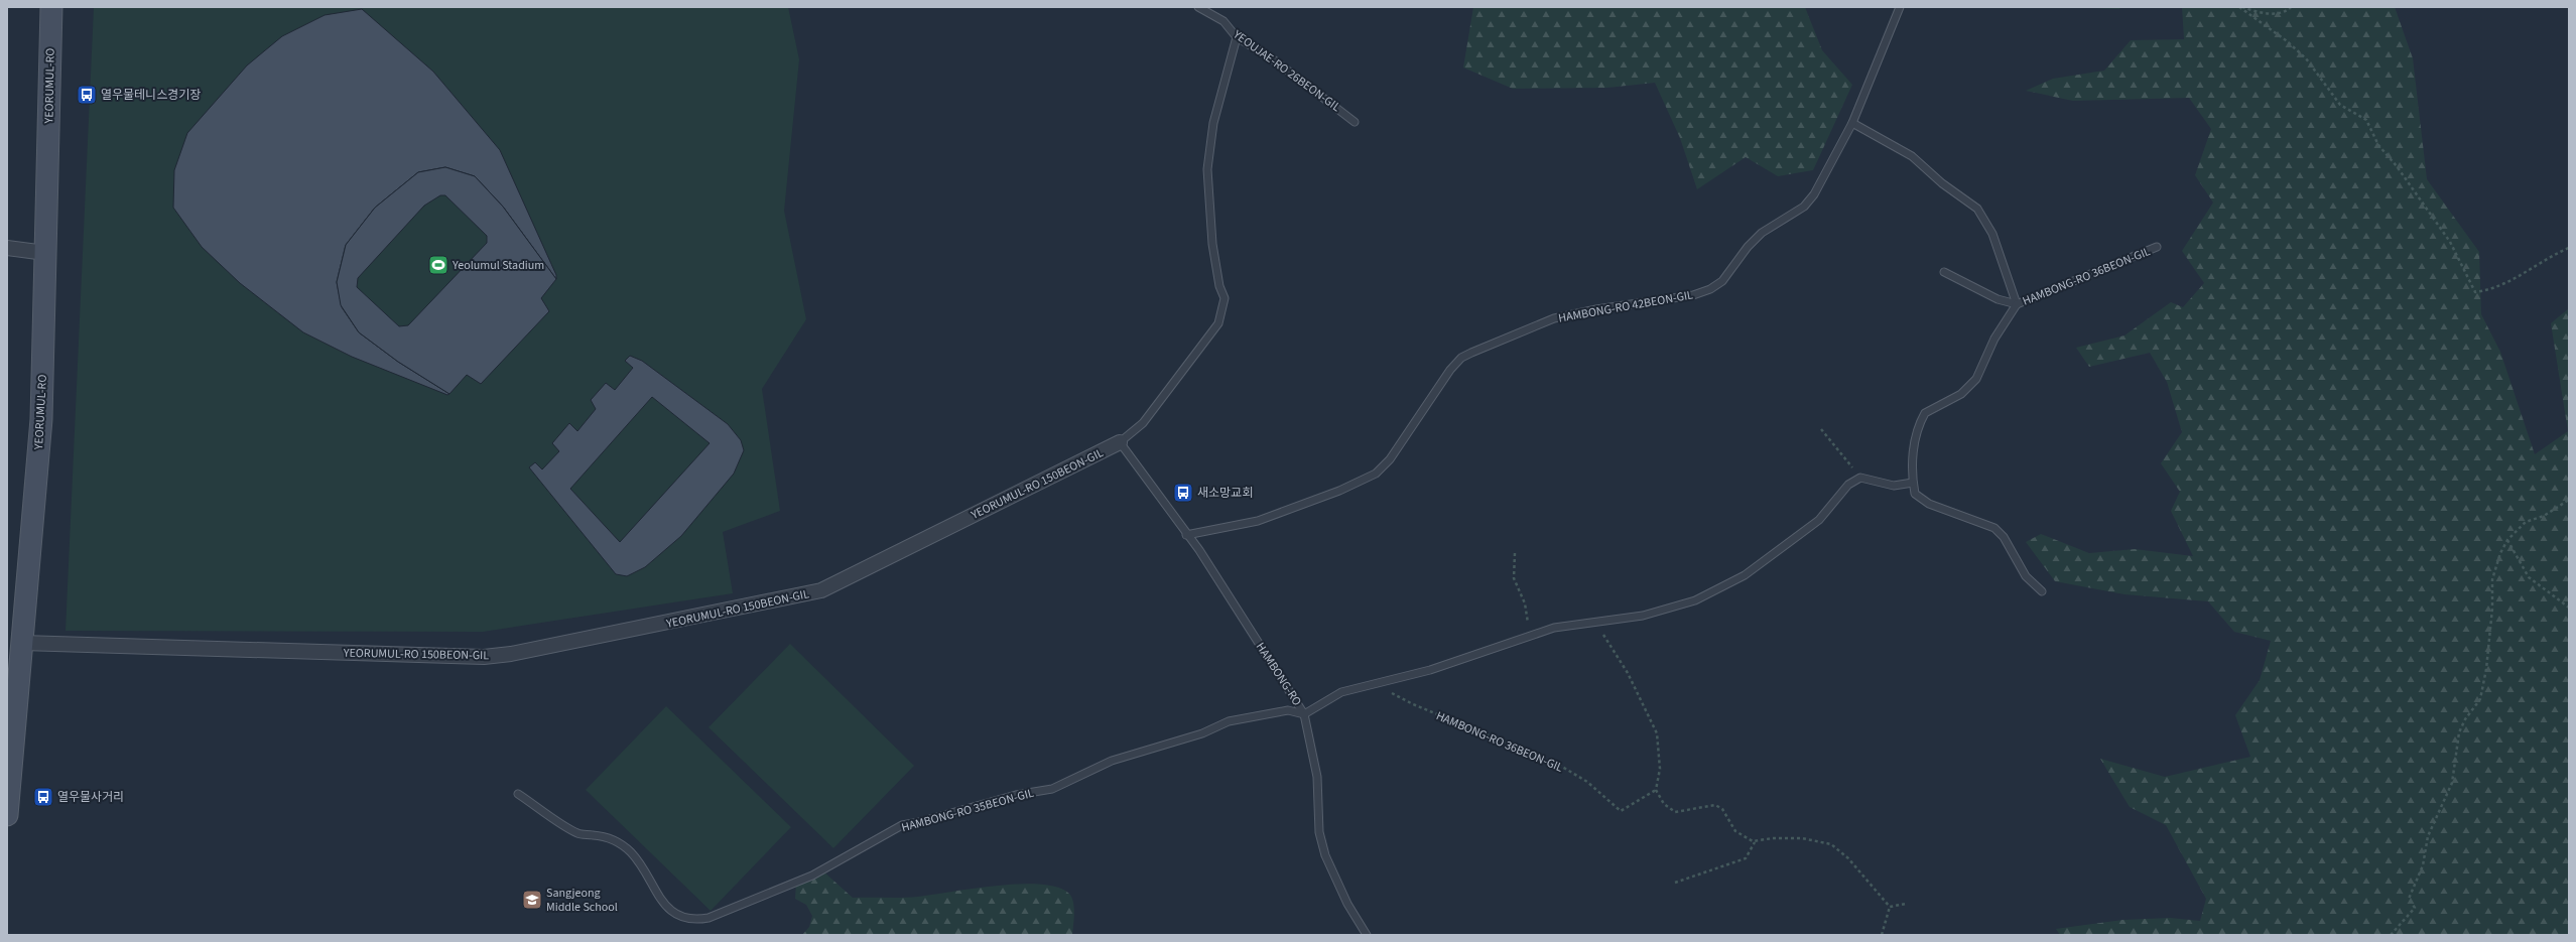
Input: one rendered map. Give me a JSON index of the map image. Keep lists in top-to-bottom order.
{
  "streets": {
    "main road": ["YEORUMUL-RO"],
    "street": ["YEORUMUL-RO 150BEON-GIL"],
    "lane": [
      "YEOUJAE-RO 26BEON-GIL",
      "HAMBONG-RO 36BEON-GIL",
      "HAMBONG-RO 42BEON-GIL",
      "HAMBONG-RO",
      "HAMBONG-RO 35BEON-GIL"
    ]
  },
  "crossings": [
    ["YEOUJAE-RO 26BEON-GIL", "YEORUMUL-RO 150BEON-GIL"],
    ["YEORUMUL-RO", "YEORUMUL-RO 150BEON-GIL"],
    ["HAMBONG-RO 42BEON-GIL", "HAMBONG-RO"],
    ["YEORUMUL-RO 150BEON-GIL", "HAMBONG-RO"],
    ["HAMBONG-RO", "HAMBONG-RO 35BEON-GIL"]
  ],
  "places": {
    "bus stop": ["열우물테니스경기장", "새소망교회", "열우물사거리"],
    "sports": ["Yeolumul Stadium"],
    "school or university": ["Sangjeong Middle School"]
  }
}
